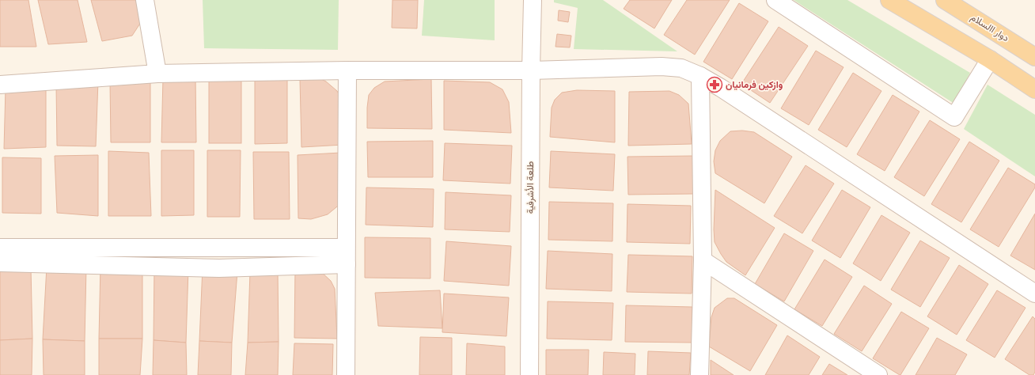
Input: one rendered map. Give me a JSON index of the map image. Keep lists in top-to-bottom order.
{
  "streets": {
    "main road": ["دوار االسلام"],
    "street": ["طلعة الأشرفية"]
  },
  "places": {
    "pharmacy": ["وازكين فرمانيان"]
  }
}
